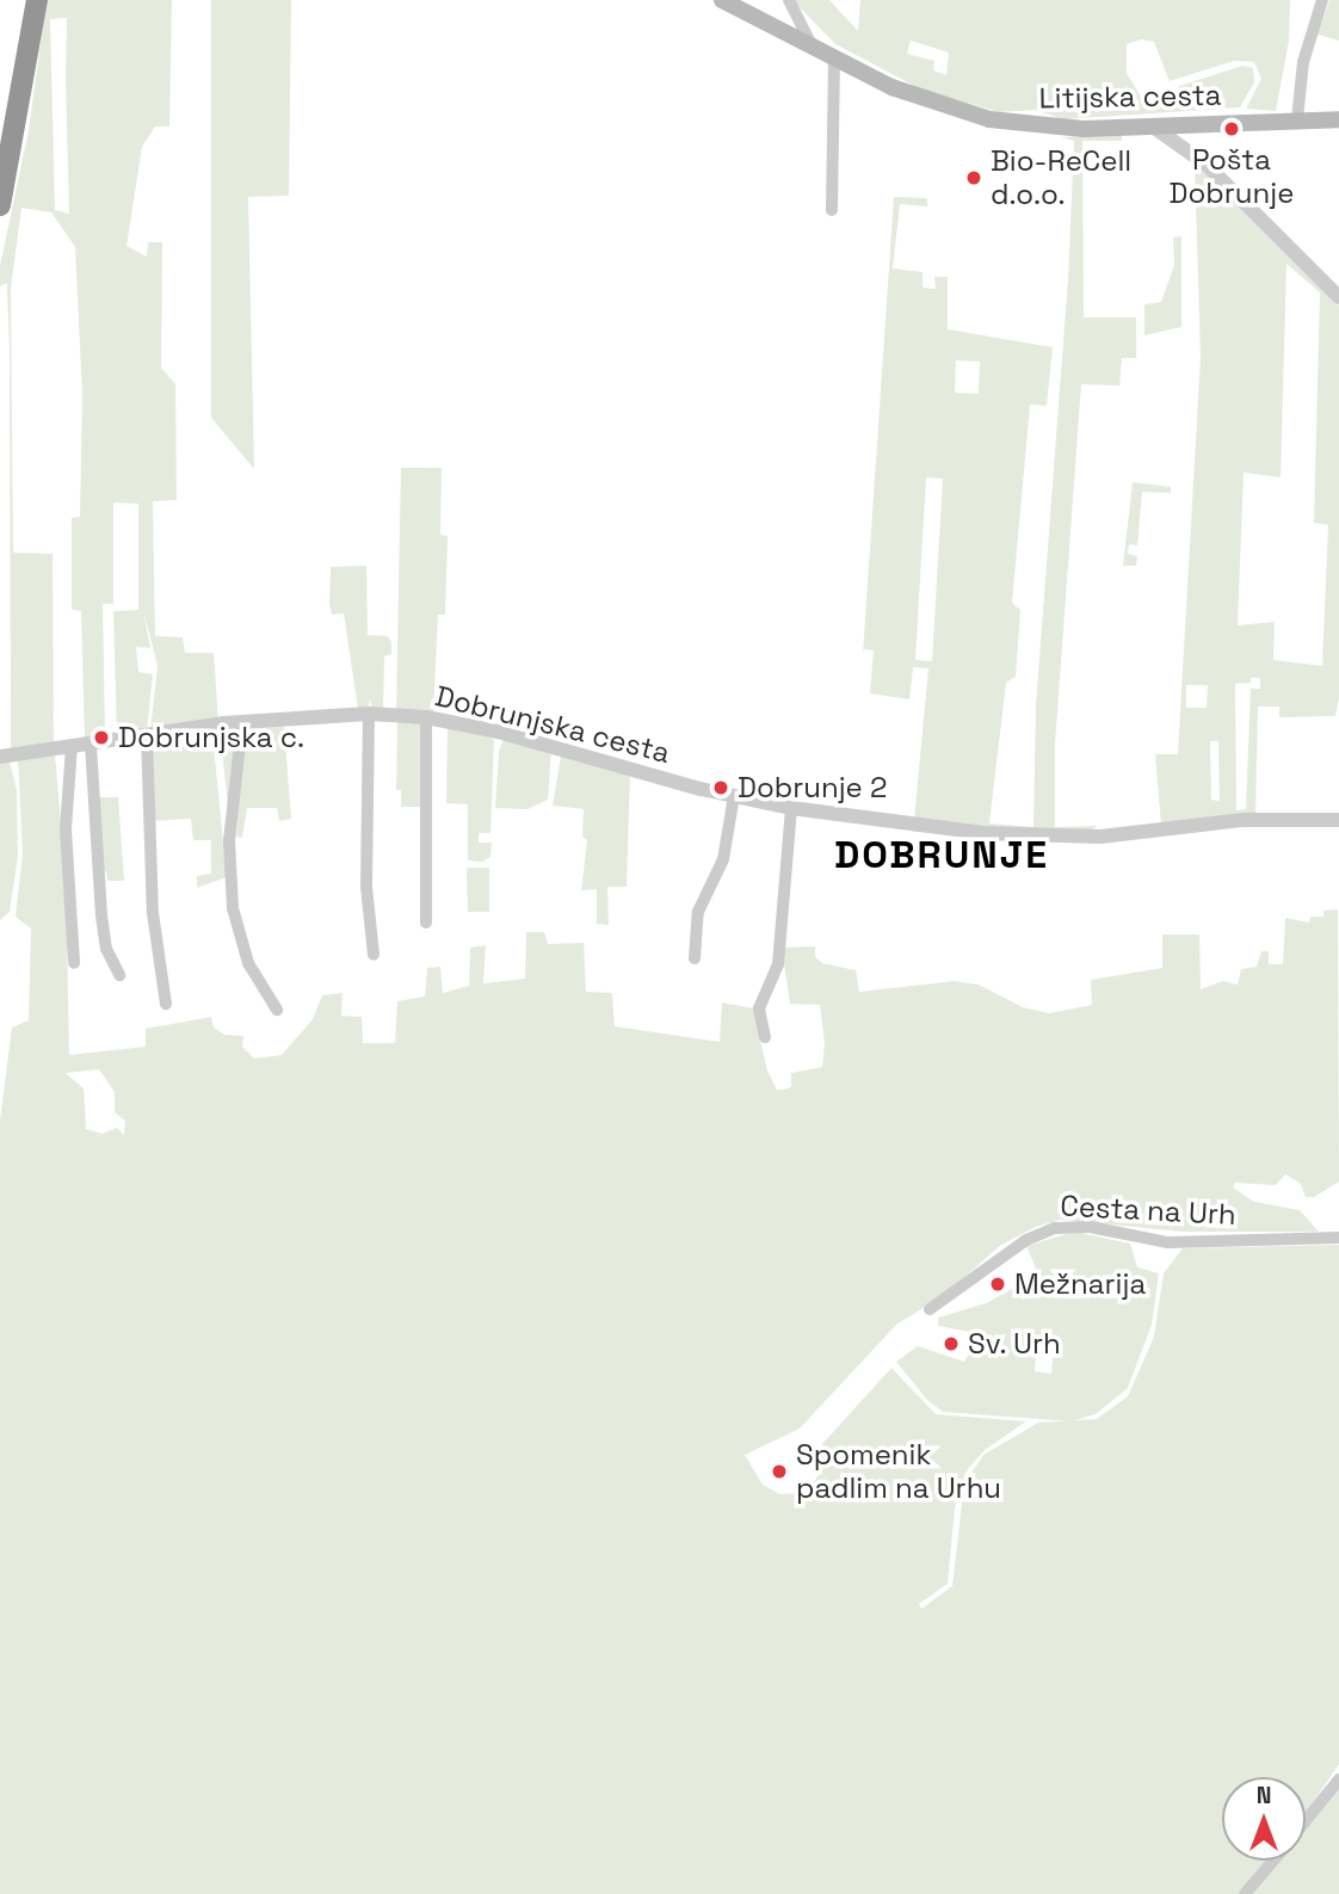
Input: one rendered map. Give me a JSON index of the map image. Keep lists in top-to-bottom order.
{
  "streets": {
    "main road": ["Litijska cesta"],
    "street": ["Dobrunjska cesta", "Cesta na Urh"]
  },
  "districts": ["DOBRUNJE"],
  "places": [
    "Pošta Dobrunje",
    "Bio-ReCell d.o.o.",
    "Dobrunjska c.",
    "Dobrunje 2",
    "Mežnarija",
    "Sv. Urh",
    "Spomenik padlim na Urhu"
  ],
  "north": "top"
}
